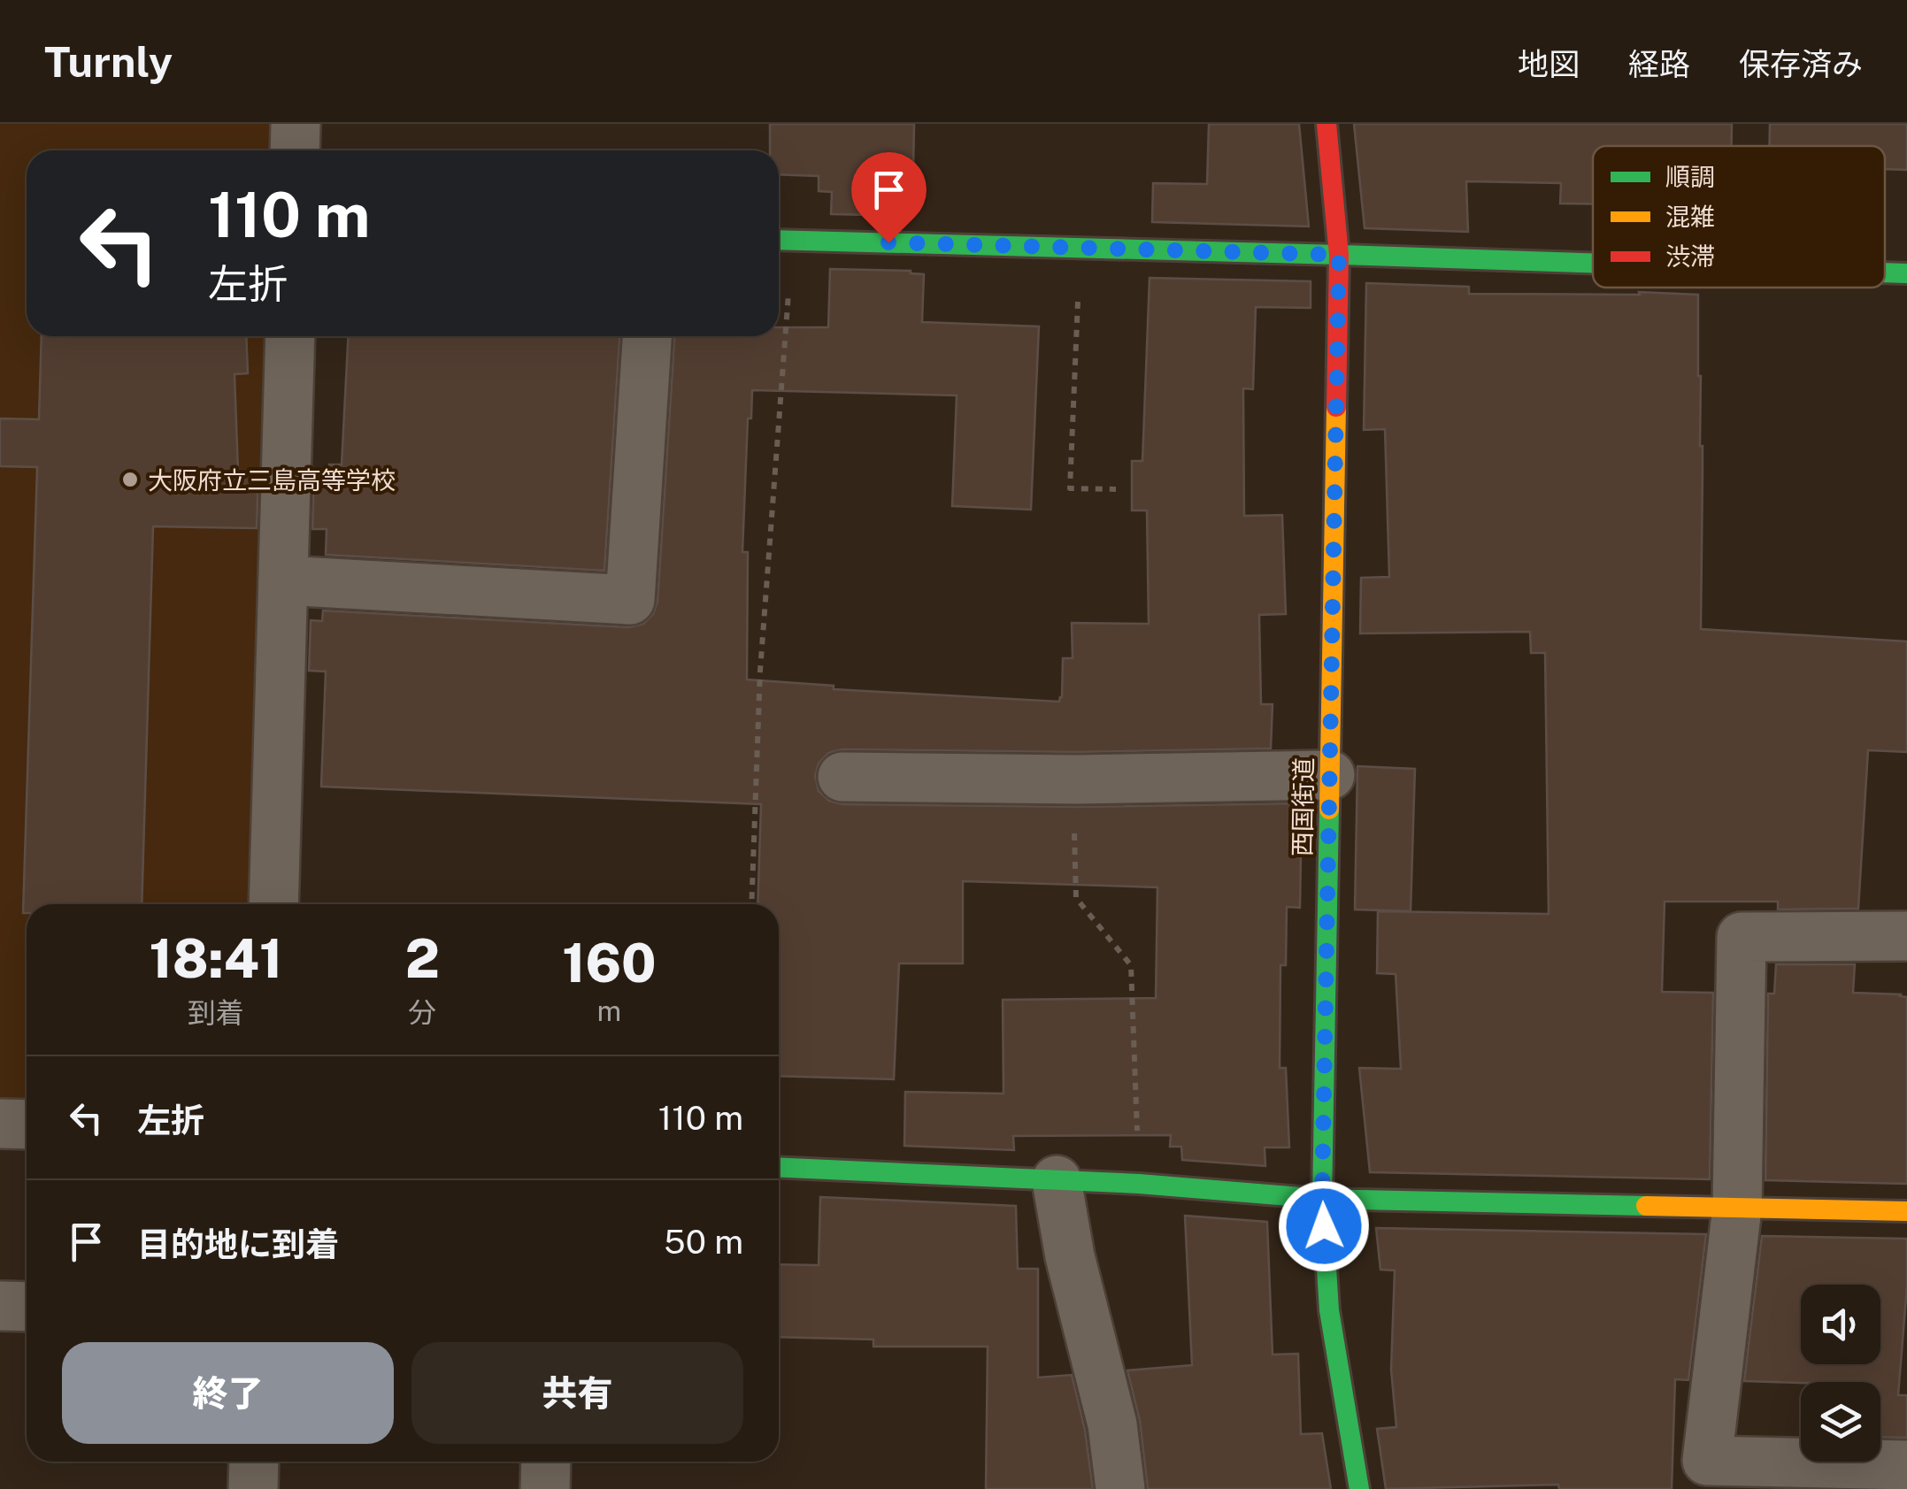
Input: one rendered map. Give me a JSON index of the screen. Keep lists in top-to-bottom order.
{
  "streets": {
    "street": ["西国街道"]
  },
  "places": ["大阪府立三島高等学校"],
  "legend": ["順調", "混雑", "渋滞"],
  "page": {
    "header": "Turnly",
    "nav": ["地図", "経路", "保存済み"],
    "turn": ["110 m", "左折"],
    "eta": [
      "18:41",
      "到着",
      "2",
      "分",
      "160",
      "m"
    ],
    "list": [
      {
        "name": "左折",
        "value": "110 m"
      },
      {
        "name": "目的地に到着",
        "value": "50 m"
      }
    ],
    "buttons": ["終了", "共有"]
  }
}
